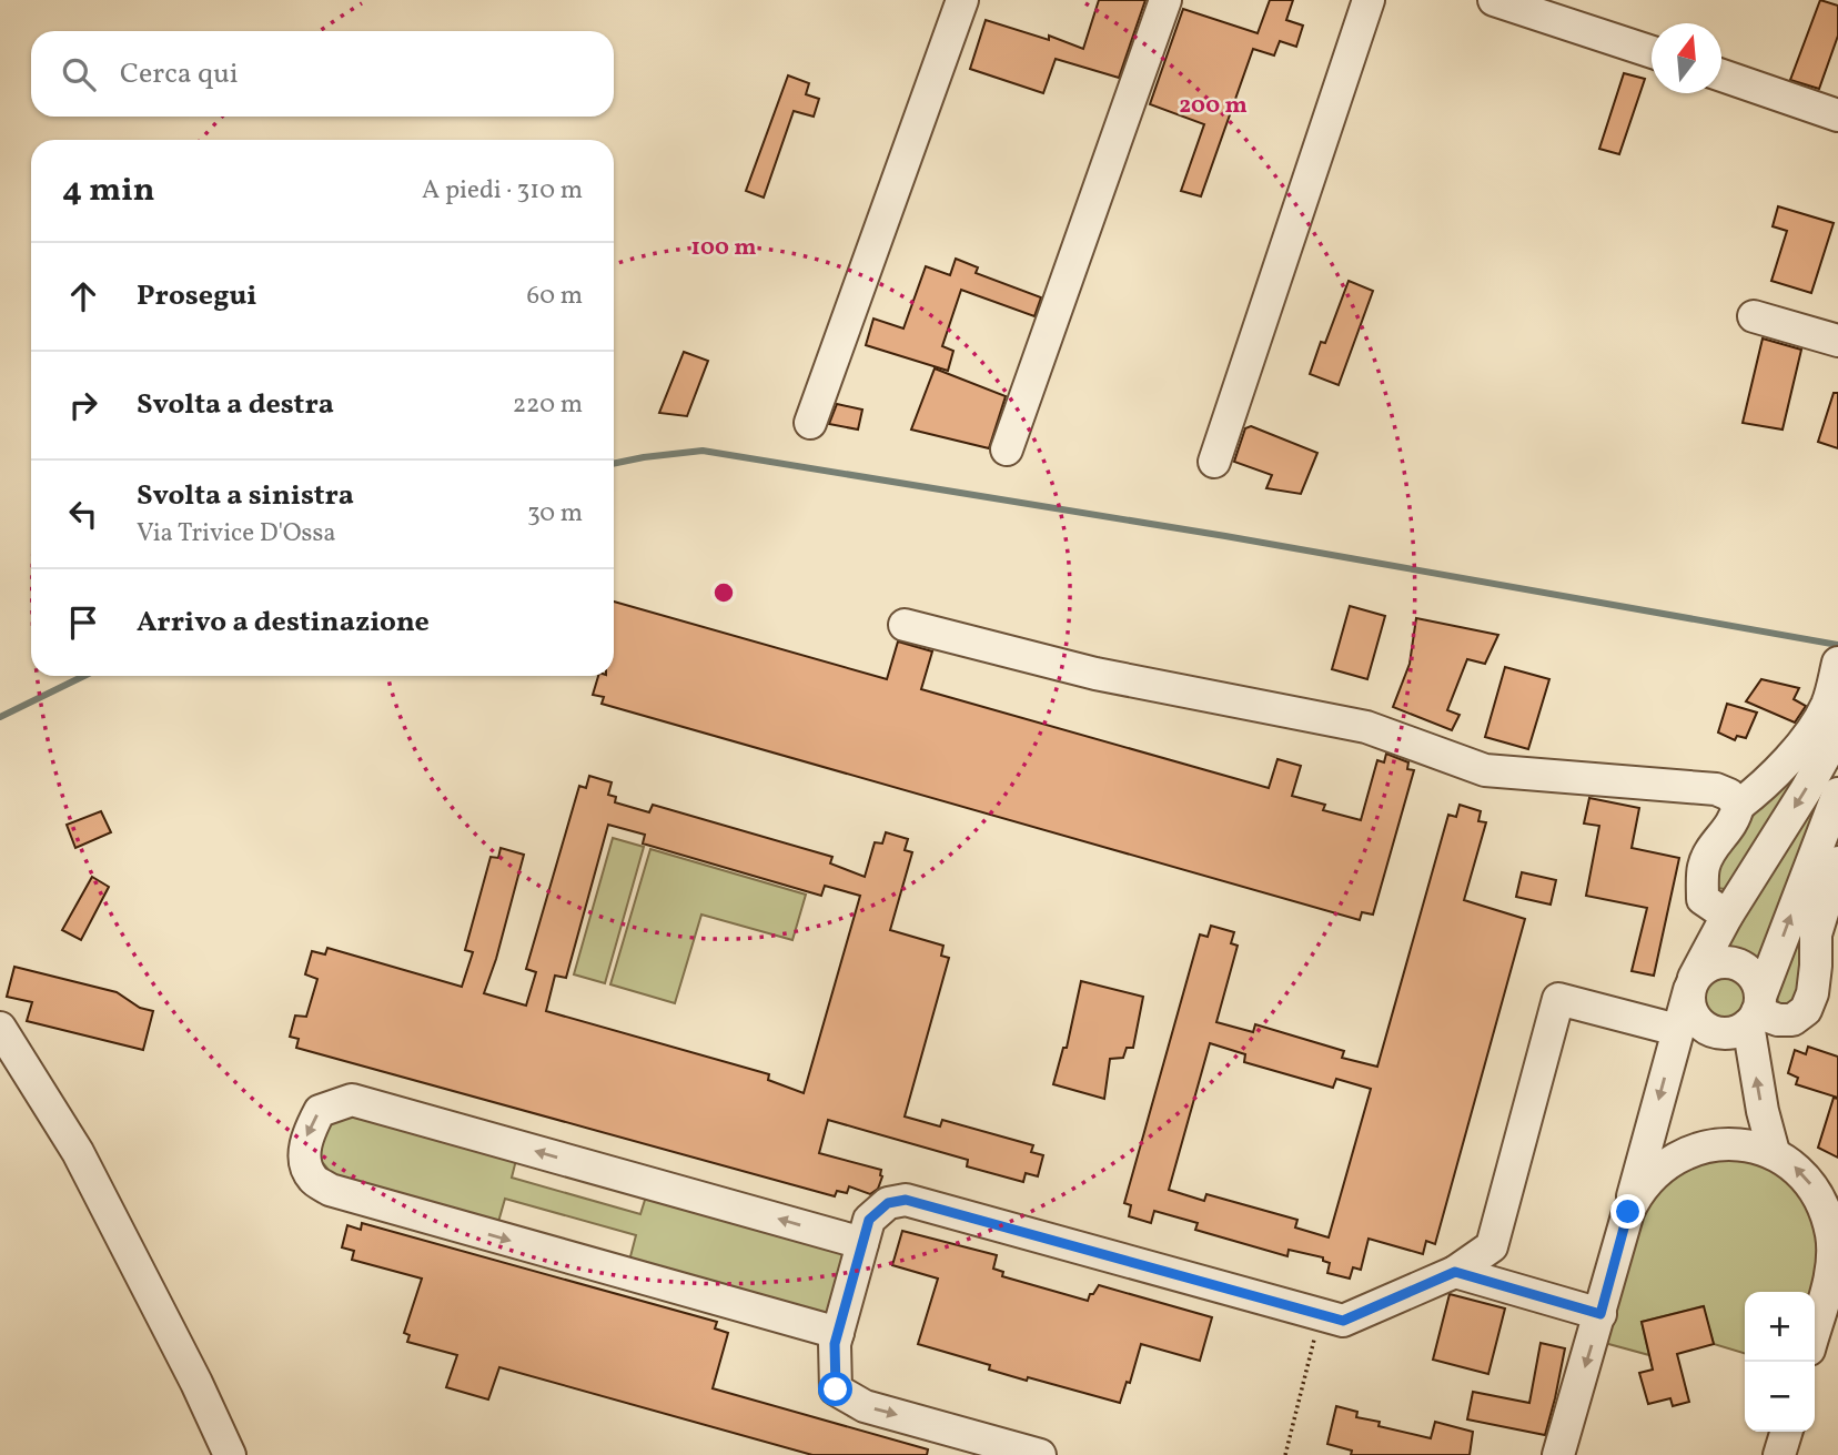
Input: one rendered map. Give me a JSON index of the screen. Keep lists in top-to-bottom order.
{
  "north": "top",
  "page": {
    "search": "Cerca qui",
    "heading": ["4 min", "A piedi · 310 m"],
    "list": [
      ["Prosegui", "60 m"],
      ["Svolta a destra", "220 m"],
      ["Svolta a sinistra", "Via Trivice D'Ossa", "30 m"],
      "Arrivo a destinazione"
    ],
    "map_buttons": ["+", "−"]
  },
  "rings": ["200 m", "100 m"]
}
